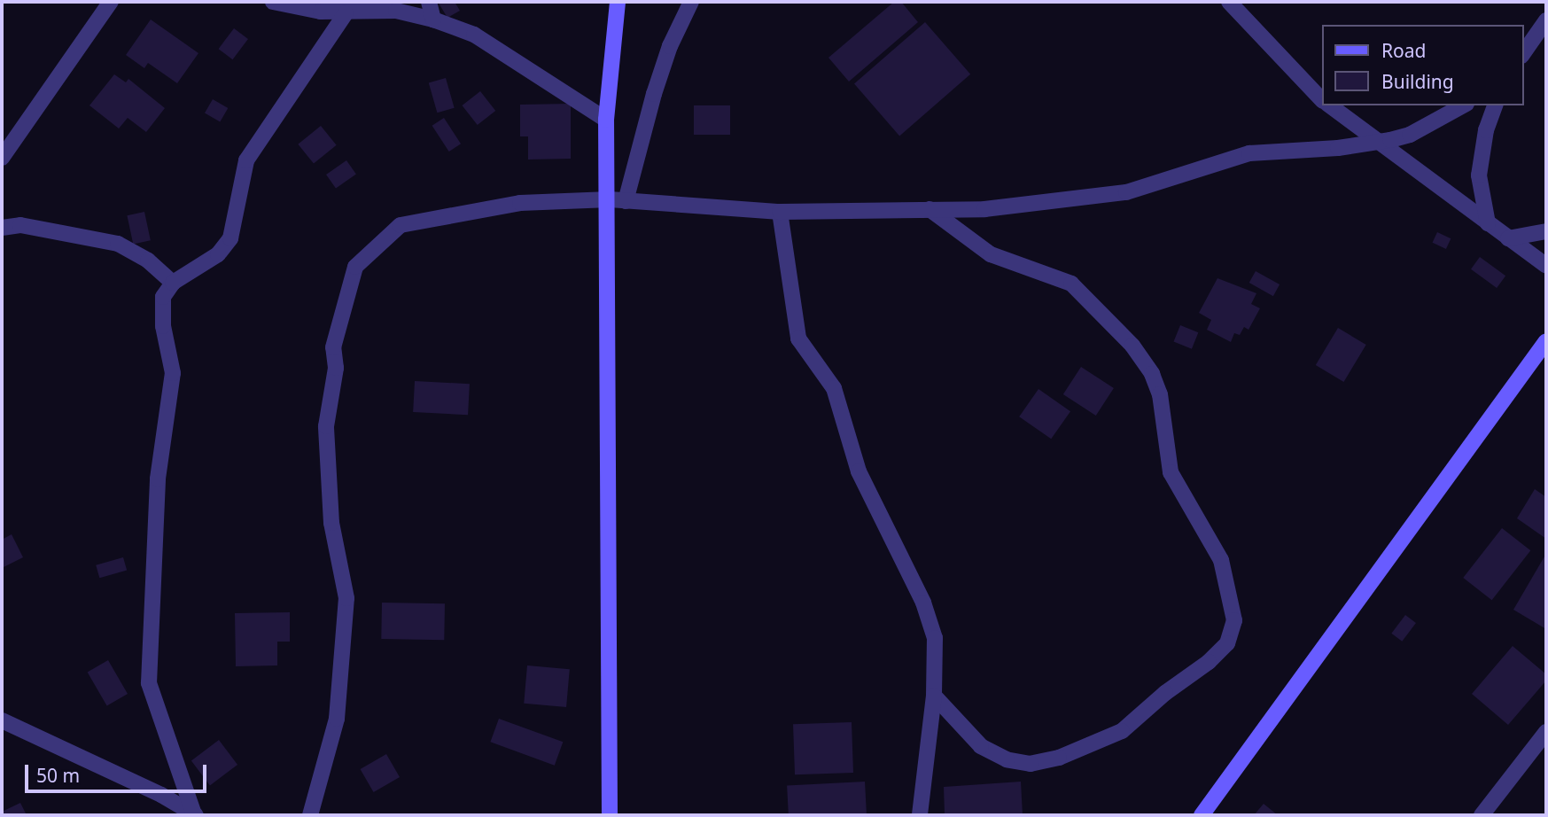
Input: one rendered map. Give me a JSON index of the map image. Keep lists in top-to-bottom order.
{
  "legend": ["Road", "Building"],
  "scale_bar": "50 m"
}
